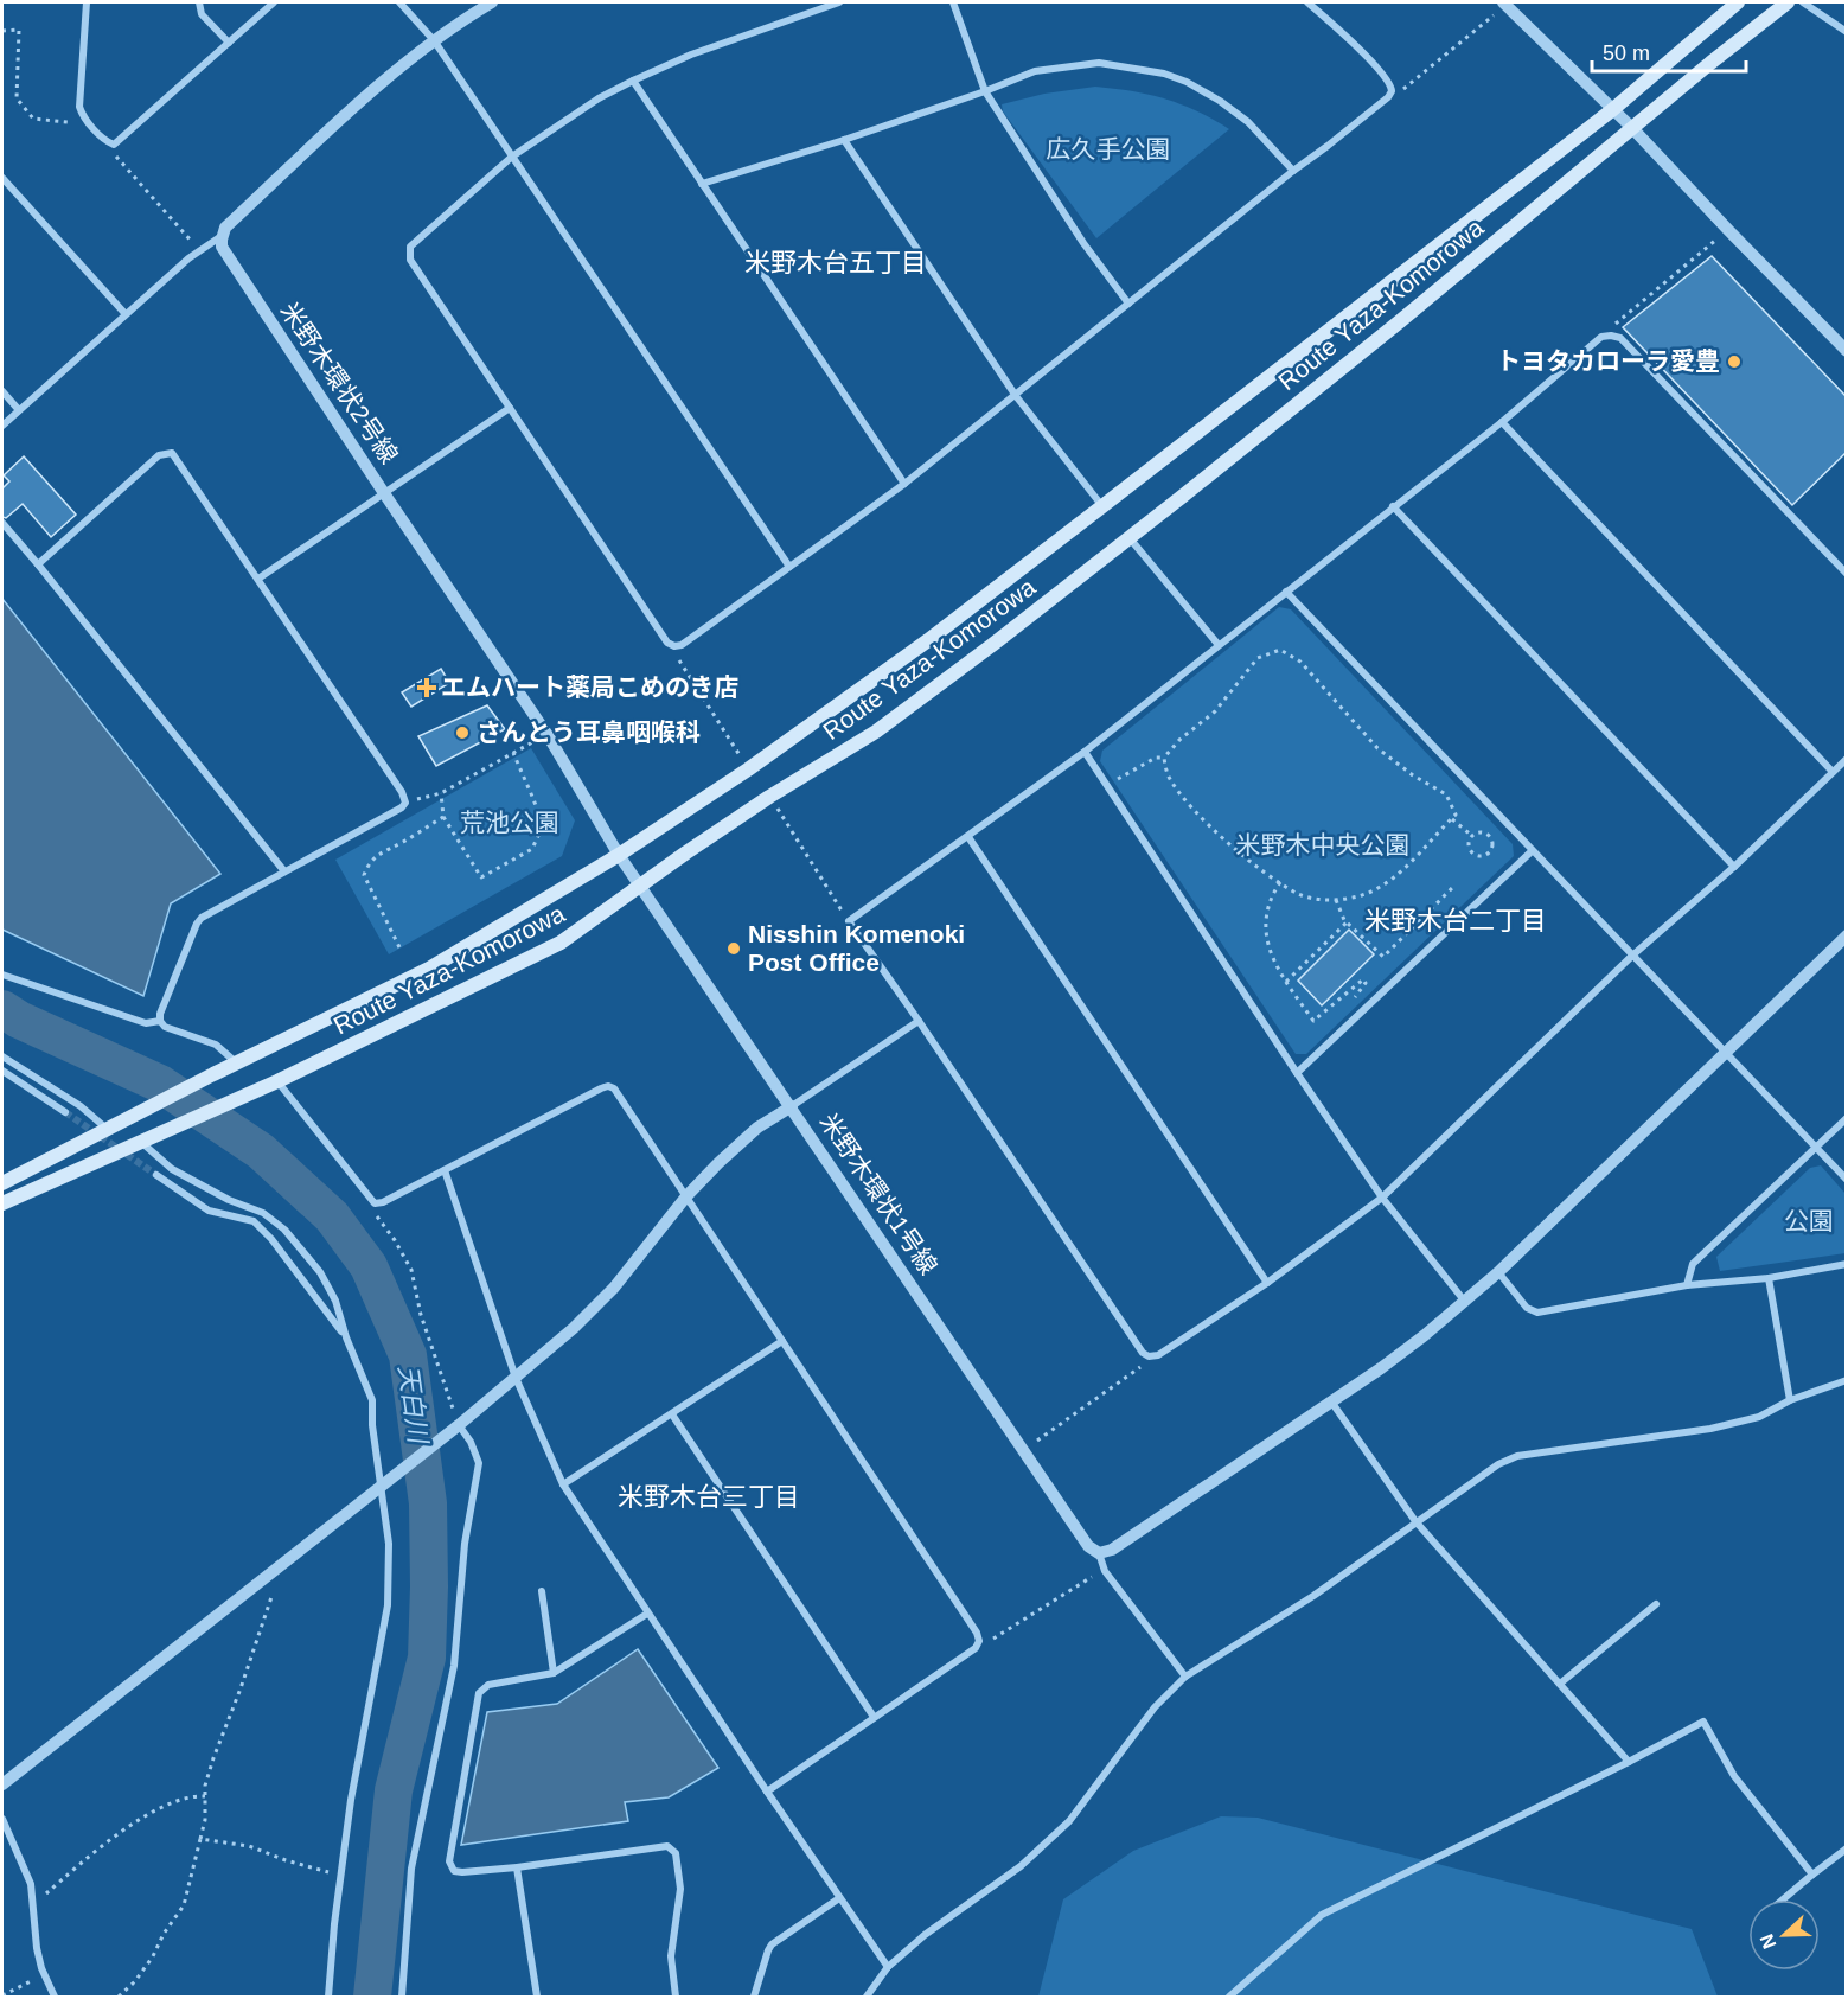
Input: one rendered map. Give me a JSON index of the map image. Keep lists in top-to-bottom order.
{
  "streets": {
    "main road": ["Route Yaza-Komorowa"],
    "street": ["米野木環状2号線", "米野木環状1号線"]
  },
  "crossings": [
    ["Route Yaza-Komorowa", "米野木環状2号線"],
    ["Route Yaza-Komorowa", "米野木環状1号線"],
    ["米野木環状2号線", "米野木環状1号線"]
  ],
  "districts": ["米野木台五丁目", "米野木台二丁目", "米野木台三丁目"],
  "water": ["天白川"],
  "parks": [
    "広久手公園",
    "荒池公園",
    "米野木中央公園",
    "公園"
  ],
  "places": {
    "other": ["トヨタカローラ愛豊", "さんとう耳鼻咽喉科", "Nisshin Komenoki Post Office"],
    "health": ["エムハート薬局こめのき店"]
  },
  "scale_bar": "50 m",
  "north": "left"
}
